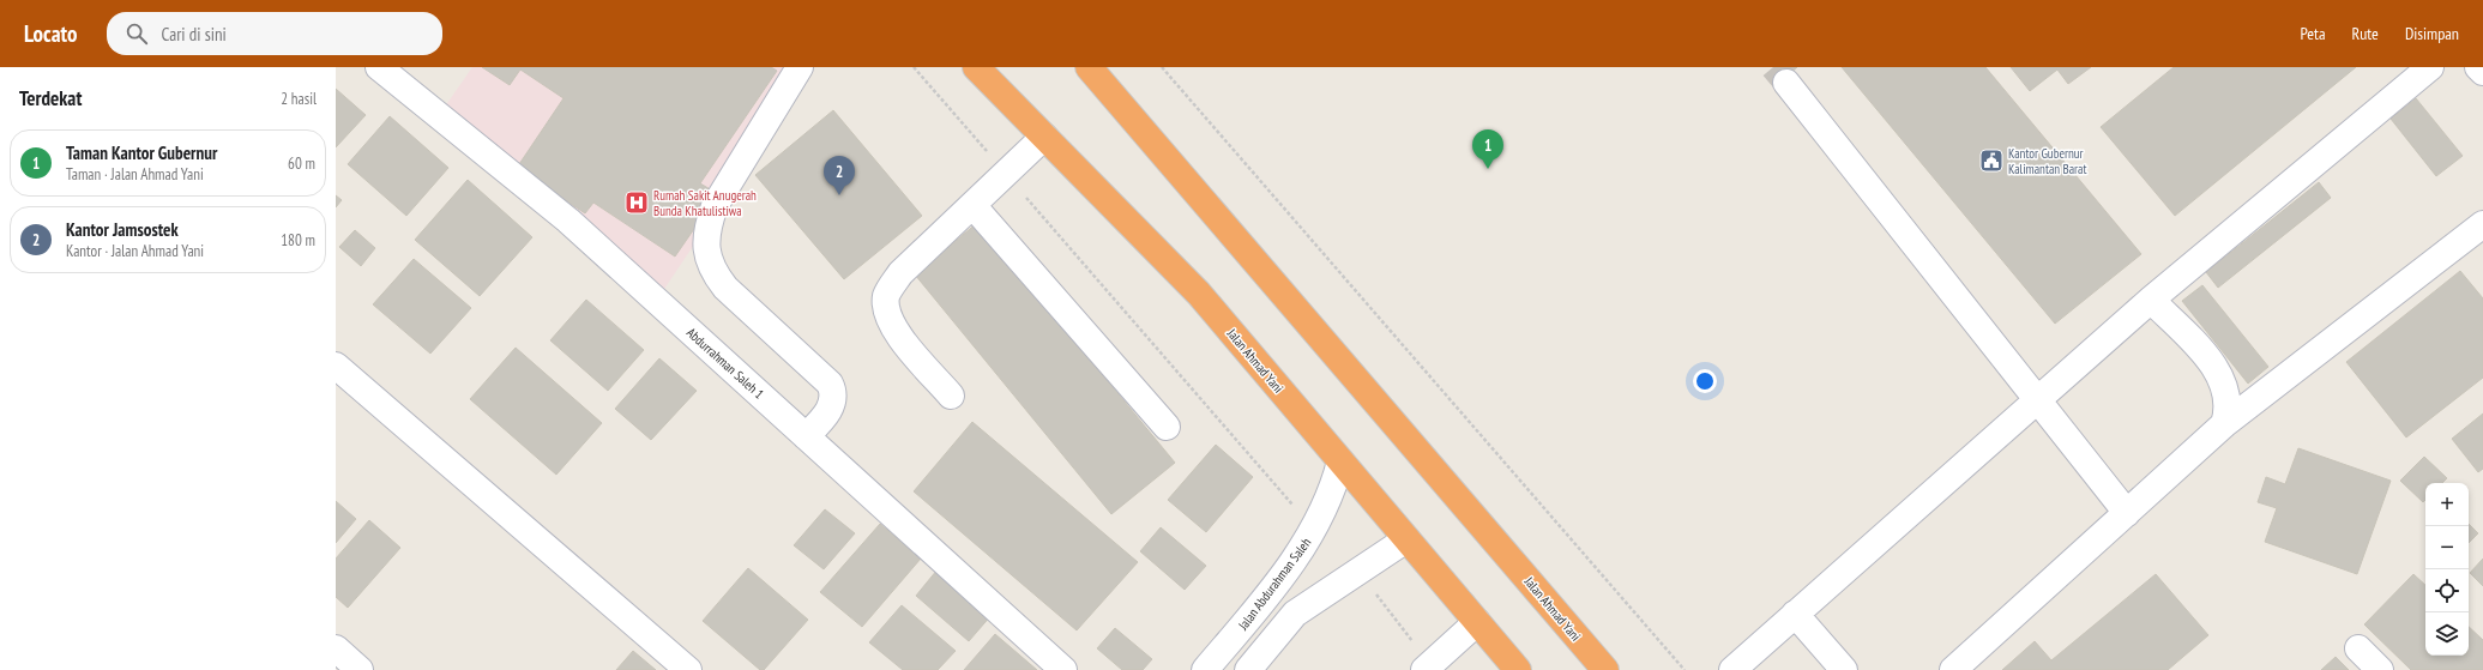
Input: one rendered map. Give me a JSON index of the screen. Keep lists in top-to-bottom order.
{
  "streets": {
    "highway": ["Jalan Ahmad Yani"],
    "street": ["Abdurrahman Saleh 1", "Jalan Abdurahman Saleh"]
  },
  "crossings": [
    ["Jalan Ahmad Yani", "Jalan Abdurahman Saleh"]
  ],
  "places": {
    "public building": ["Kantor Gubernur Kalimantan Barat"],
    "hospital": ["Rumah Sakit Anugerah Bunda Khatulistiwa"]
  },
  "page": {
    "header": "Locato",
    "search": "Cari di sini",
    "nav": ["Peta", "Rute", "Disimpan"],
    "heading": ["Terdekat", "2 hasil"],
    "list": [
      {
        "mark": "1",
        "name": "Taman Kantor Gubernur",
        "note": "Taman · Jalan Ahmad Yani",
        "value": "60 m"
      },
      {
        "mark": "2",
        "name": "Kantor Jamsostek",
        "note": "Kantor · Jalan Ahmad Yani",
        "value": "180 m"
      }
    ],
    "pins": ["1", "2"],
    "map_buttons": ["+", "−"]
  }
}
